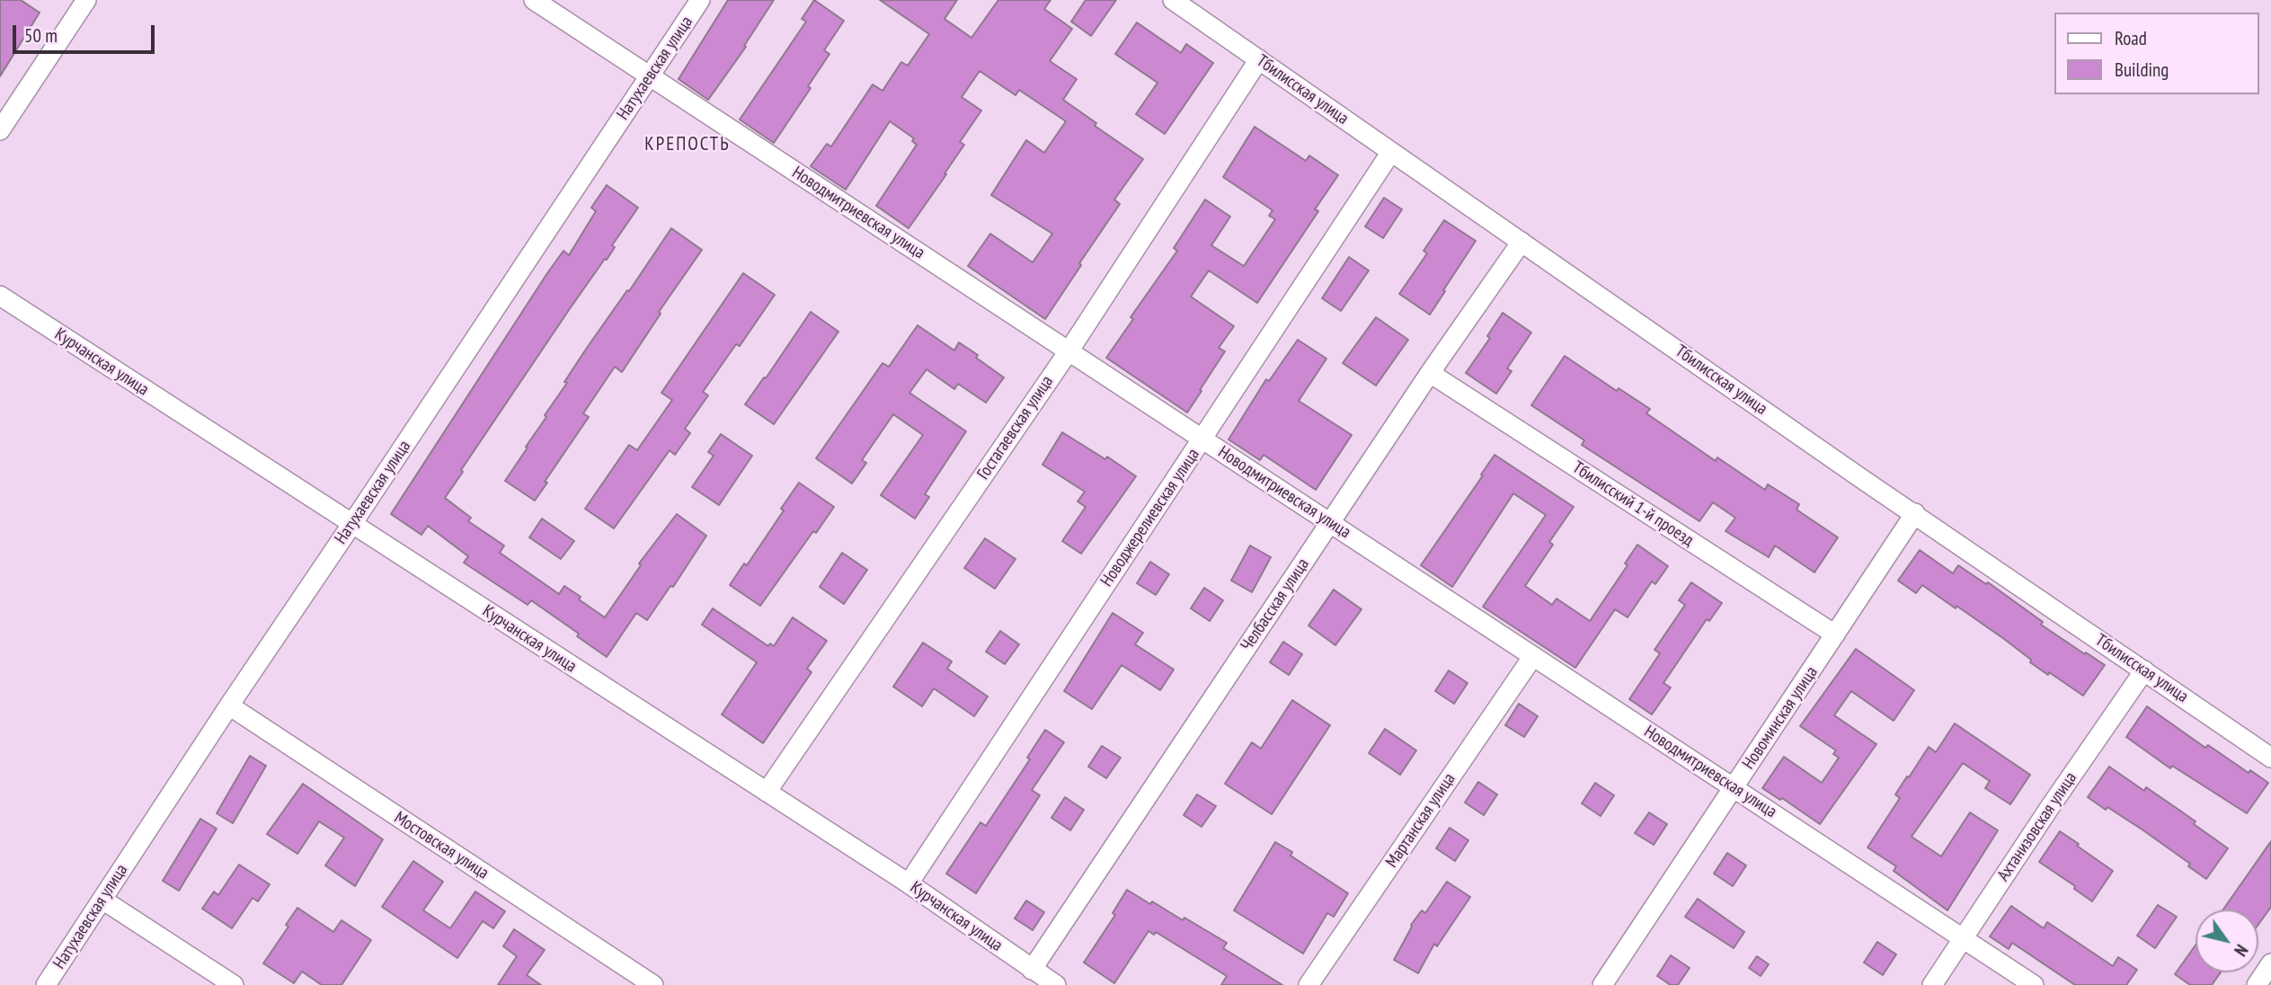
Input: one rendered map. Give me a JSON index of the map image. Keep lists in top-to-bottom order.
{
  "streets": {
    "street": [
      "Натухаевская улица",
      "Тбилисская улица",
      "Новодмитриевская улица",
      "Курчанская улица",
      "Гостагаевская улица",
      "Тбилисский 1-й проезд",
      "Новоджерелиевская улица",
      "Челбасская улица",
      "Новоминская улица",
      "Мартанская улица",
      "Ахтанизовская улица",
      "Мостовская улица"
    ]
  },
  "crossings": [
    ["Натухаевская улица", "Новодмитриевская улица"],
    ["Натухаевская улица", "Курчанская улица"],
    ["Натухаевская улица", "Мостовская улица"],
    ["Тбилисская улица", "Гостагаевская улица"],
    ["Тбилисская улица", "Новоджерелиевская улица"],
    ["Тбилисская улица", "Челбасская улица"],
    ["Тбилисская улица", "Новоминская улица"],
    ["Тбилисская улица", "Ахтанизовская улица"],
    ["Новодмитриевская улица", "Гостагаевская улица"],
    ["Новодмитриевская улица", "Новоджерелиевская улица"],
    ["Новодмитриевская улица", "Челбасская улица"],
    ["Новодмитриевская улица", "Новоминская улица"],
    ["Новодмитриевская улица", "Мартанская улица"],
    ["Новодмитриевская улица", "Ахтанизовская улица"],
    ["Курчанская улица", "Гостагаевская улица"],
    ["Курчанская улица", "Новоджерелиевская улица"],
    ["Курчанская улица", "Челбасская улица"],
    ["Тбилисский 1-й проезд", "Челбасская улица"],
    ["Тбилисский 1-й проезд", "Новоминская улица"]
  ],
  "districts": ["КРЕПОСТЬ"],
  "legend": ["Road", "Building"],
  "scale_bar": "50 m",
  "north": "bottom right"
}
